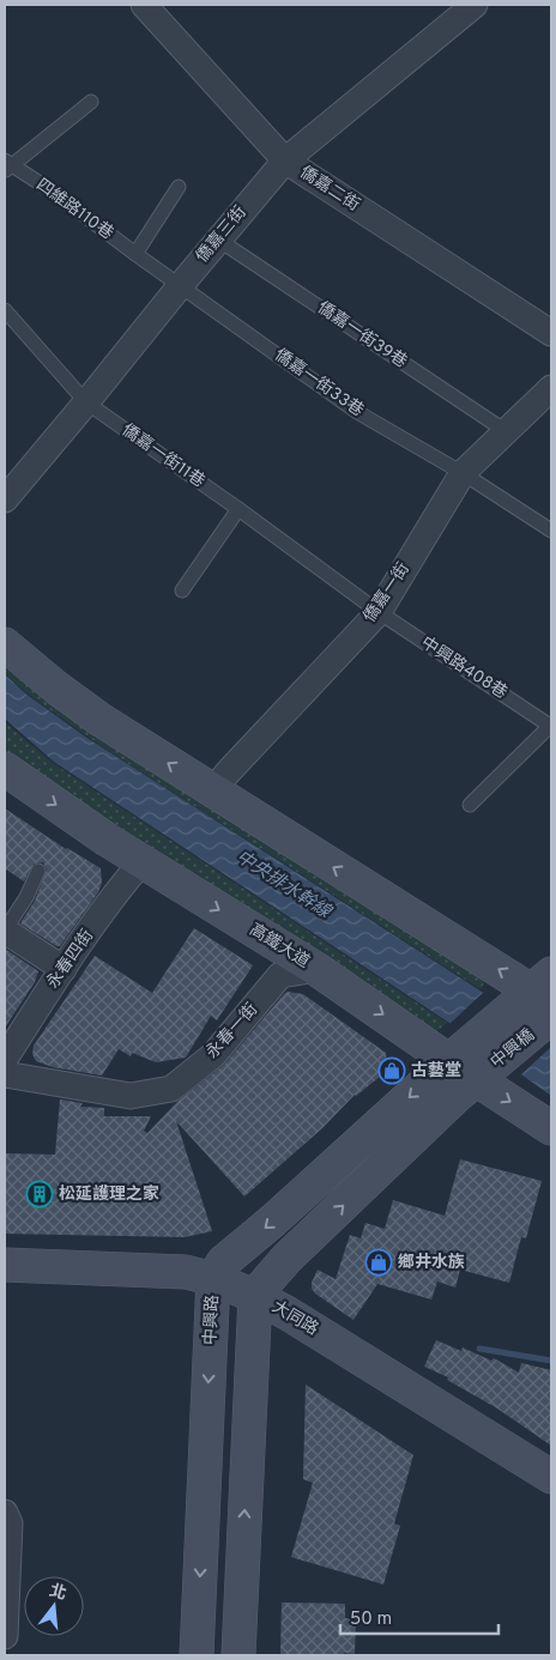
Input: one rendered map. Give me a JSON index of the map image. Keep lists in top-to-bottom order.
{
  "streets": {
    "street": [
      "僑嘉二街",
      "僑嘉三街",
      "僑嘉一街",
      "高鐵大道",
      "永春四街",
      "永春一街",
      "中興橋",
      "大同路",
      "中興路"
    ],
    "lane": [
      "四維路110巷",
      "僑嘉一街39巷",
      "僑嘉一街33巷",
      "僑嘉一街11巷",
      "中興路408巷"
    ]
  },
  "crossings": [
    ["僑嘉二街", "僑嘉三街"],
    ["四維路110巷", "僑嘉三街"],
    ["四維路110巷", "僑嘉一街33巷"],
    ["僑嘉三街", "僑嘉一街39巷"],
    ["僑嘉三街", "僑嘉一街33巷"],
    ["僑嘉三街", "僑嘉一街11巷"],
    ["僑嘉一街39巷", "僑嘉一街"],
    ["僑嘉一街33巷", "僑嘉一街"],
    ["僑嘉一街11巷", "僑嘉一街"],
    ["僑嘉一街11巷", "中興路408巷"],
    ["僑嘉一街", "中興路408巷"],
    ["高鐵大道", "永春四街"],
    ["高鐵大道", "永春一街"],
    ["高鐵大道", "中興橋"],
    ["高鐵大道", "中興路"],
    ["中興橋", "中興路"],
    ["大同路", "中興路"]
  ],
  "water": ["中央排水幹線"],
  "places": {
    "shop": ["古藝堂", "鄉井水族"],
    "building": ["松延護理之家"]
  },
  "scale_bar": "50 m",
  "north": "top"
}
